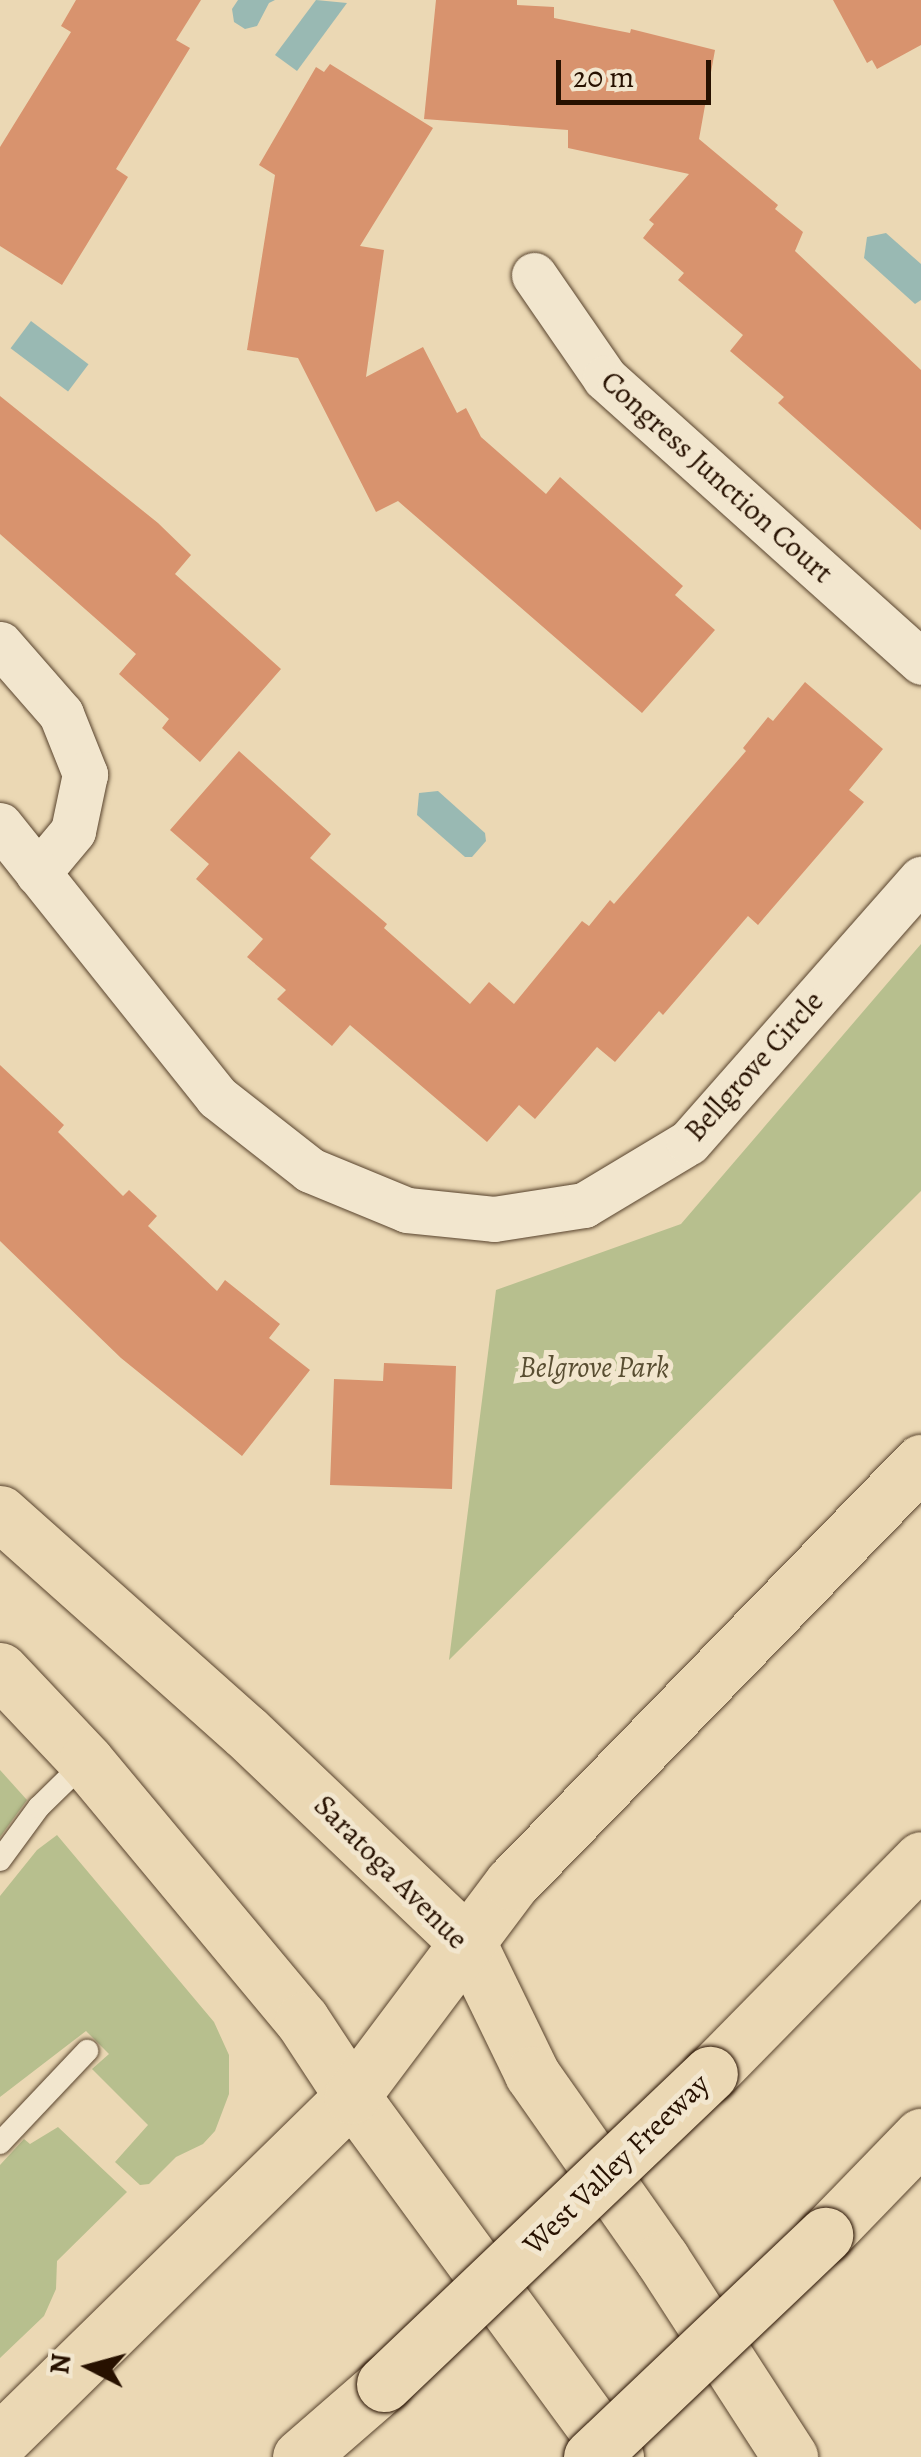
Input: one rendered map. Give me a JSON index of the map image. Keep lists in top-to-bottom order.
{
  "streets": {
    "highway": ["Saratoga Avenue", "West Valley Freeway"],
    "street": ["Congress Junction Court", "Bellgrove Circle"]
  },
  "parks": ["Belgrove Park"],
  "scale_bar": "20 m",
  "north": "left"
}
